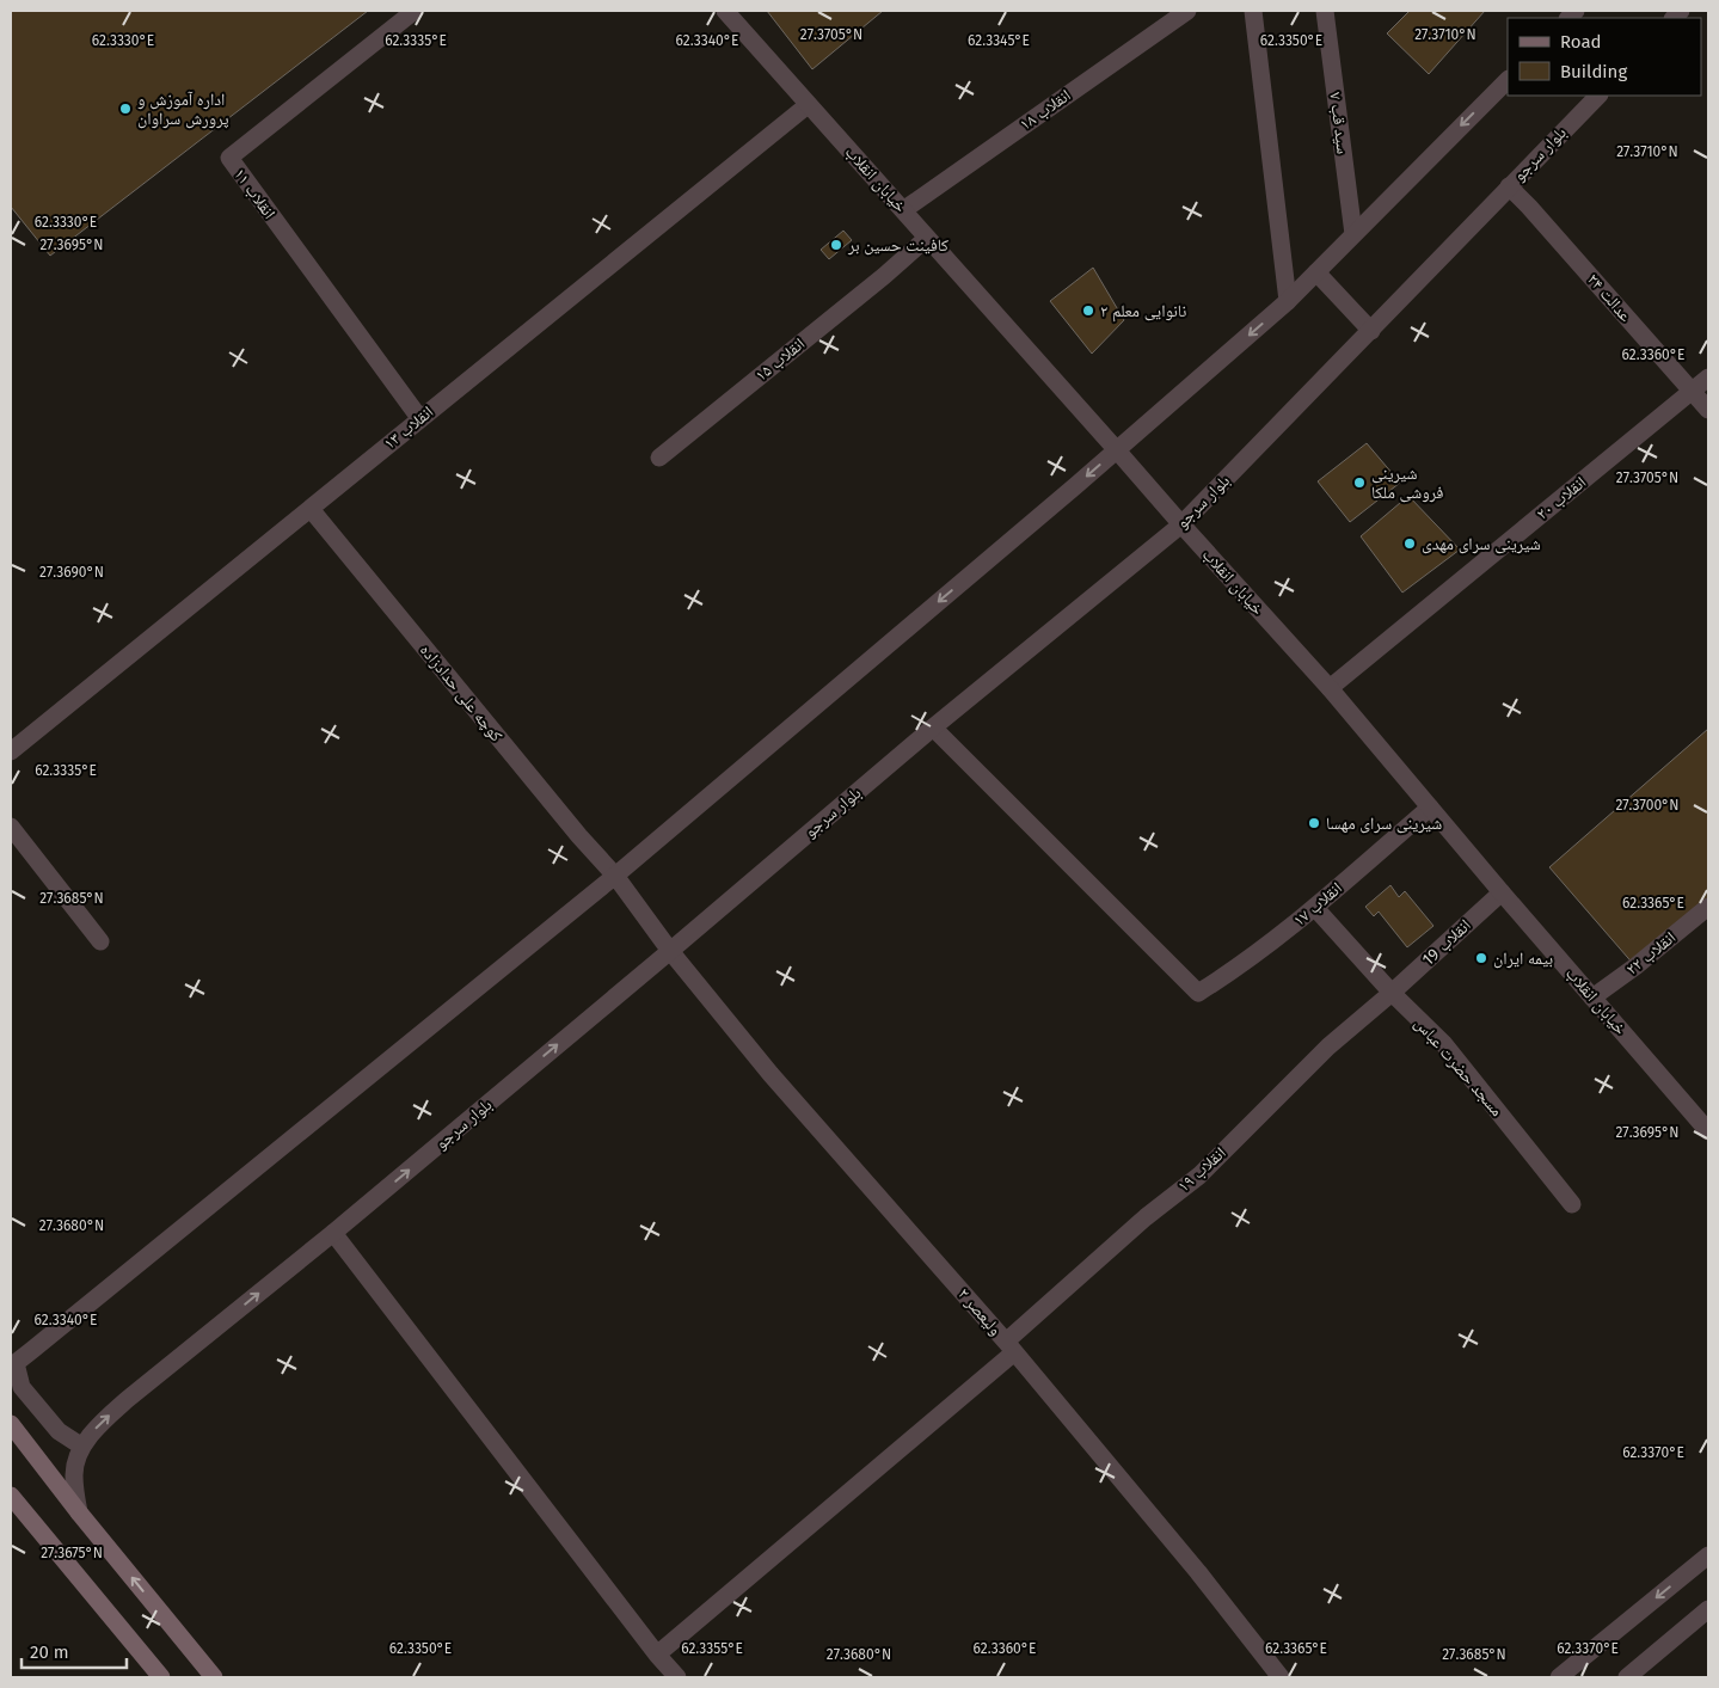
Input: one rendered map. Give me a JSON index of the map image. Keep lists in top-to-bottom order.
{
  "streets": {
    "street": [
      "انقلاب ۱۸",
      "سید قب ۷",
      "بلوار سرجو",
      "خیابان انقلاب",
      "انقلاب ۱۱",
      "عدالت ۲۴",
      "انقلاب ۱۵",
      "انقلاب ۱۳",
      "انقلاب ۲۰",
      "کوچه علی حدادزاده",
      "انقلاب ۱۷",
      "انقلاب 19",
      "انقلاب ۲۲",
      "مسجد حضرت عباس",
      "انقلاب ۱۹",
      "ولیعصر ۲"
    ]
  },
  "crossings": [
    ["انقلاب ۱۸", "خیابان انقلاب"],
    ["بلوار سرجو", "خیابان انقلاب"],
    ["بلوار سرجو", "عدالت ۲۴"],
    ["بلوار سرجو", "کوچه علی حدادزاده"],
    ["بلوار سرجو", "انقلاب ۱۷"],
    ["بلوار سرجو", "ولیعصر ۲"],
    ["خیابان انقلاب", "انقلاب ۱۵"],
    ["خیابان انقلاب", "انقلاب ۱۳"],
    ["خیابان انقلاب", "انقلاب ۲۰"],
    ["خیابان انقلاب", "انقلاب ۱۷"],
    ["خیابان انقلاب", "انقلاب 19"],
    ["خیابان انقلاب", "انقلاب ۲۲"],
    ["انقلاب ۱۱", "انقلاب ۱۳"],
    ["عدالت ۲۴", "انقلاب ۲۰"],
    ["انقلاب ۱۳", "کوچه علی حدادزاده"],
    ["کوچه علی حدادزاده", "ولیعصر ۲"],
    ["انقلاب ۱۷", "مسجد حضرت عباس"],
    ["انقلاب 19", "مسجد حضرت عباس"],
    ["انقلاب 19", "انقلاب ۱۹"],
    ["مسجد حضرت عباس", "انقلاب ۱۹"],
    ["انقلاب ۱۹", "ولیعصر ۲"]
  ],
  "places": [
    "اداره آموزش و پرورش سراوان",
    "کافینت حسین بر",
    "نانوایی معلم ۲",
    "شیرینی فروشی ملکا",
    "شیرینی سرای مهدی",
    "شیرینی سرای مهسا",
    "بیمه ایران"
  ],
  "legend": ["Road", "Building"],
  "scale_bar": "20 m",
  "coordinates": [
    "27.3705°N",
    "27.3710°N",
    "62.3330°E",
    "62.3335°E",
    "62.3340°E",
    "62.3345°E",
    "62.3350°E",
    "27.3695°N",
    "62.3360°E",
    "27.3690°N",
    "27.3700°N",
    "27.3685°N",
    "62.3365°E",
    "27.3680°N",
    "62.3370°E",
    "27.3675°N",
    "62.3355°E"
  ]
}
